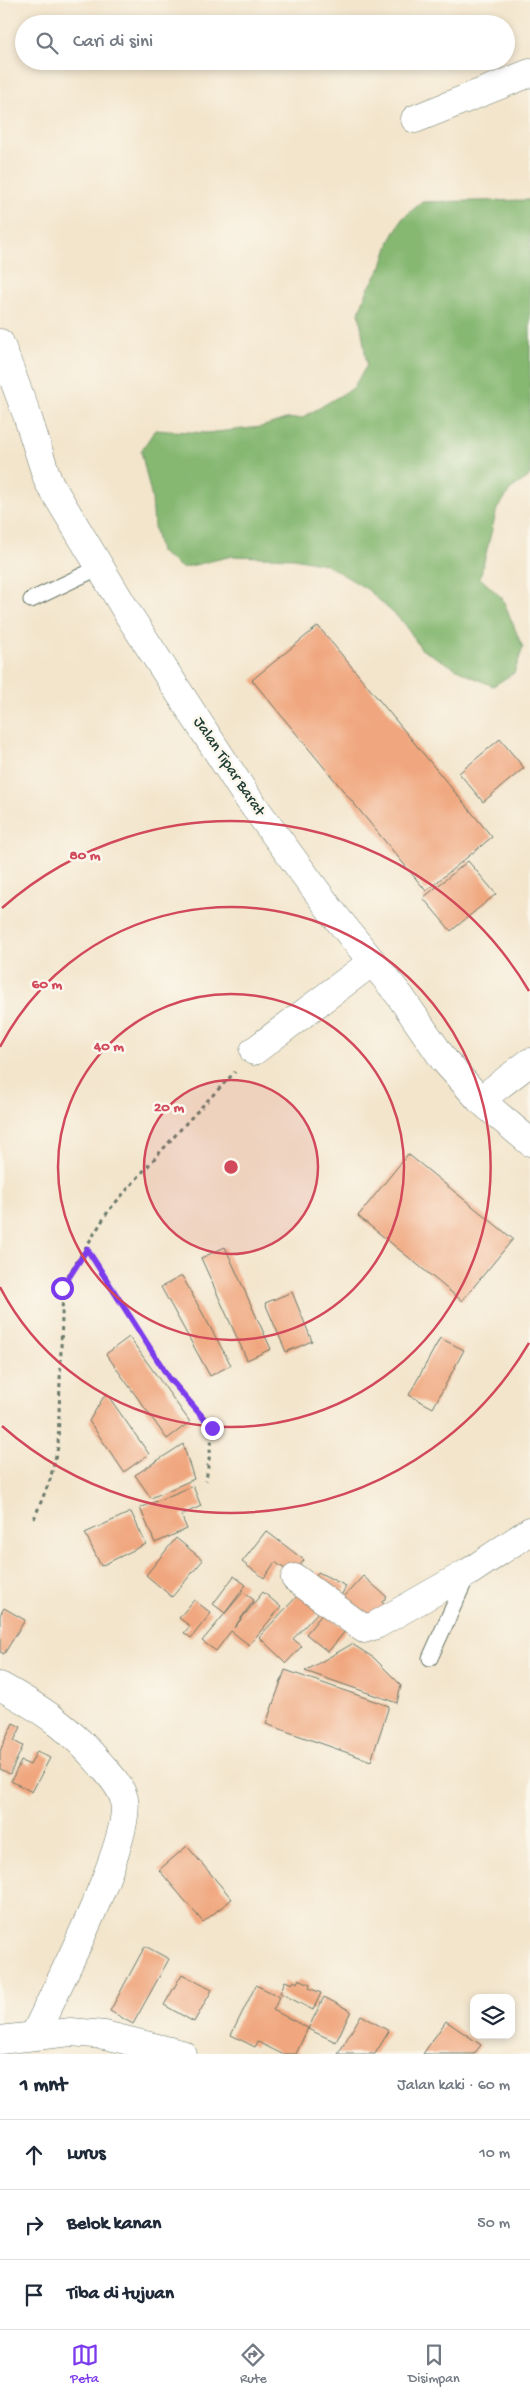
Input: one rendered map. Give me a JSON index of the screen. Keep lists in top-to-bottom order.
{
  "streets": {
    "street": ["Jalan Tipar Barat"]
  },
  "page": {
    "search": "Cari di sini",
    "heading": ["1 mnt", "Jalan kaki · 60 m"],
    "list": [
      ["Lurus", "10 m"],
      ["Belok kanan", "50 m"],
      "Tiba di tujuan"
    ],
    "nav": ["Peta", "Rute", "Disimpan"]
  },
  "rings": [
    "80 m",
    "60 m",
    "40 m",
    "20 m"
  ]
}
